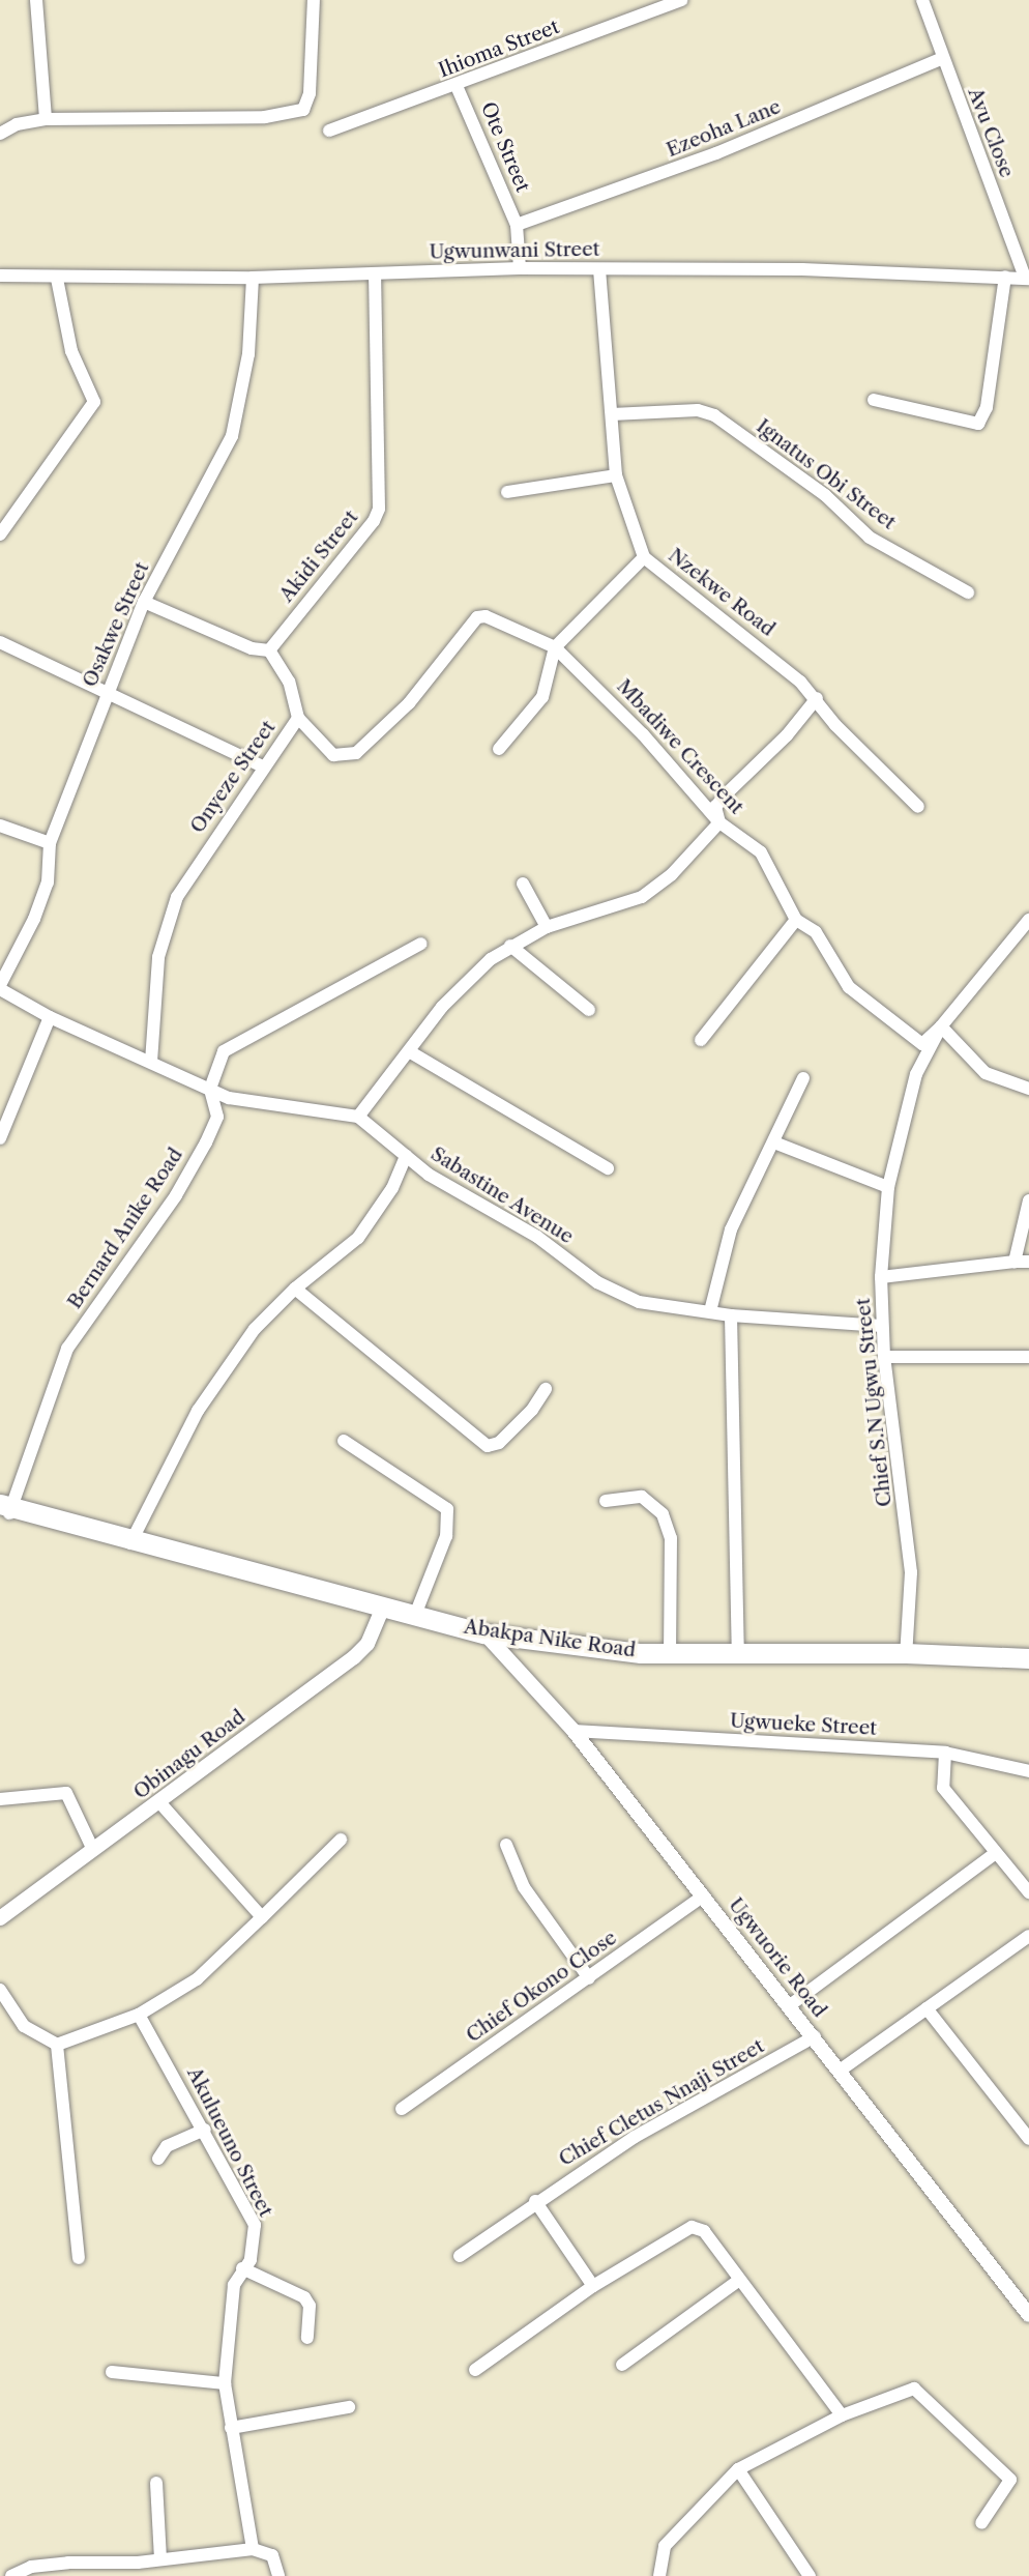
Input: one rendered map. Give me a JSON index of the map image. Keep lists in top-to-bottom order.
{
  "streets": {
    "main road": ["Abakpa Nike Road"],
    "street": [
      "Ihioma Street",
      "Ezeoha Lane",
      "Avu Close",
      "Ote Street",
      "Ugwunwani Street",
      "Ignatus Obi Street",
      "Akidi Street",
      "Nzekwe Road",
      "Osakwe Street",
      "Mbadiwe Crescent",
      "Onyeze Street",
      "Sabastine Avenue",
      "Bernard Anike Road",
      "Chief S.N Ugwu Street",
      "Ugwueke Street",
      "Obinagu Road",
      "Ugwuorie Road",
      "Chief Okono Close",
      "Chief Cletus Nnaji Street",
      "Akulueuno Street"
    ]
  },
  "crossings": [
    ["Ihioma Street", "Ote Street"],
    ["Ezeoha Lane", "Avu Close"],
    ["Ezeoha Lane", "Ote Street"],
    ["Avu Close", "Ugwunwani Street"],
    ["Ote Street", "Ugwunwani Street"],
    ["Ugwunwani Street", "Akidi Street"],
    ["Ugwunwani Street", "Nzekwe Road"],
    ["Ugwunwani Street", "Osakwe Street"],
    ["Ignatus Obi Street", "Nzekwe Road"],
    ["Mbadiwe Crescent", "Onyeze Street"],
    ["Mbadiwe Crescent", "Chief S.N Ugwu Street"],
    ["Sabastine Avenue", "Chief S.N Ugwu Street"],
    ["Bernard Anike Road", "Abakpa Nike Road"],
    ["Chief S.N Ugwu Street", "Abakpa Nike Road"],
    ["Abakpa Nike Road", "Obinagu Road"],
    ["Abakpa Nike Road", "Ugwuorie Road"],
    ["Ugwueke Street", "Ugwuorie Road"],
    ["Ugwuorie Road", "Chief Okono Close"],
    ["Ugwuorie Road", "Chief Cletus Nnaji Street"]
  ]
}
